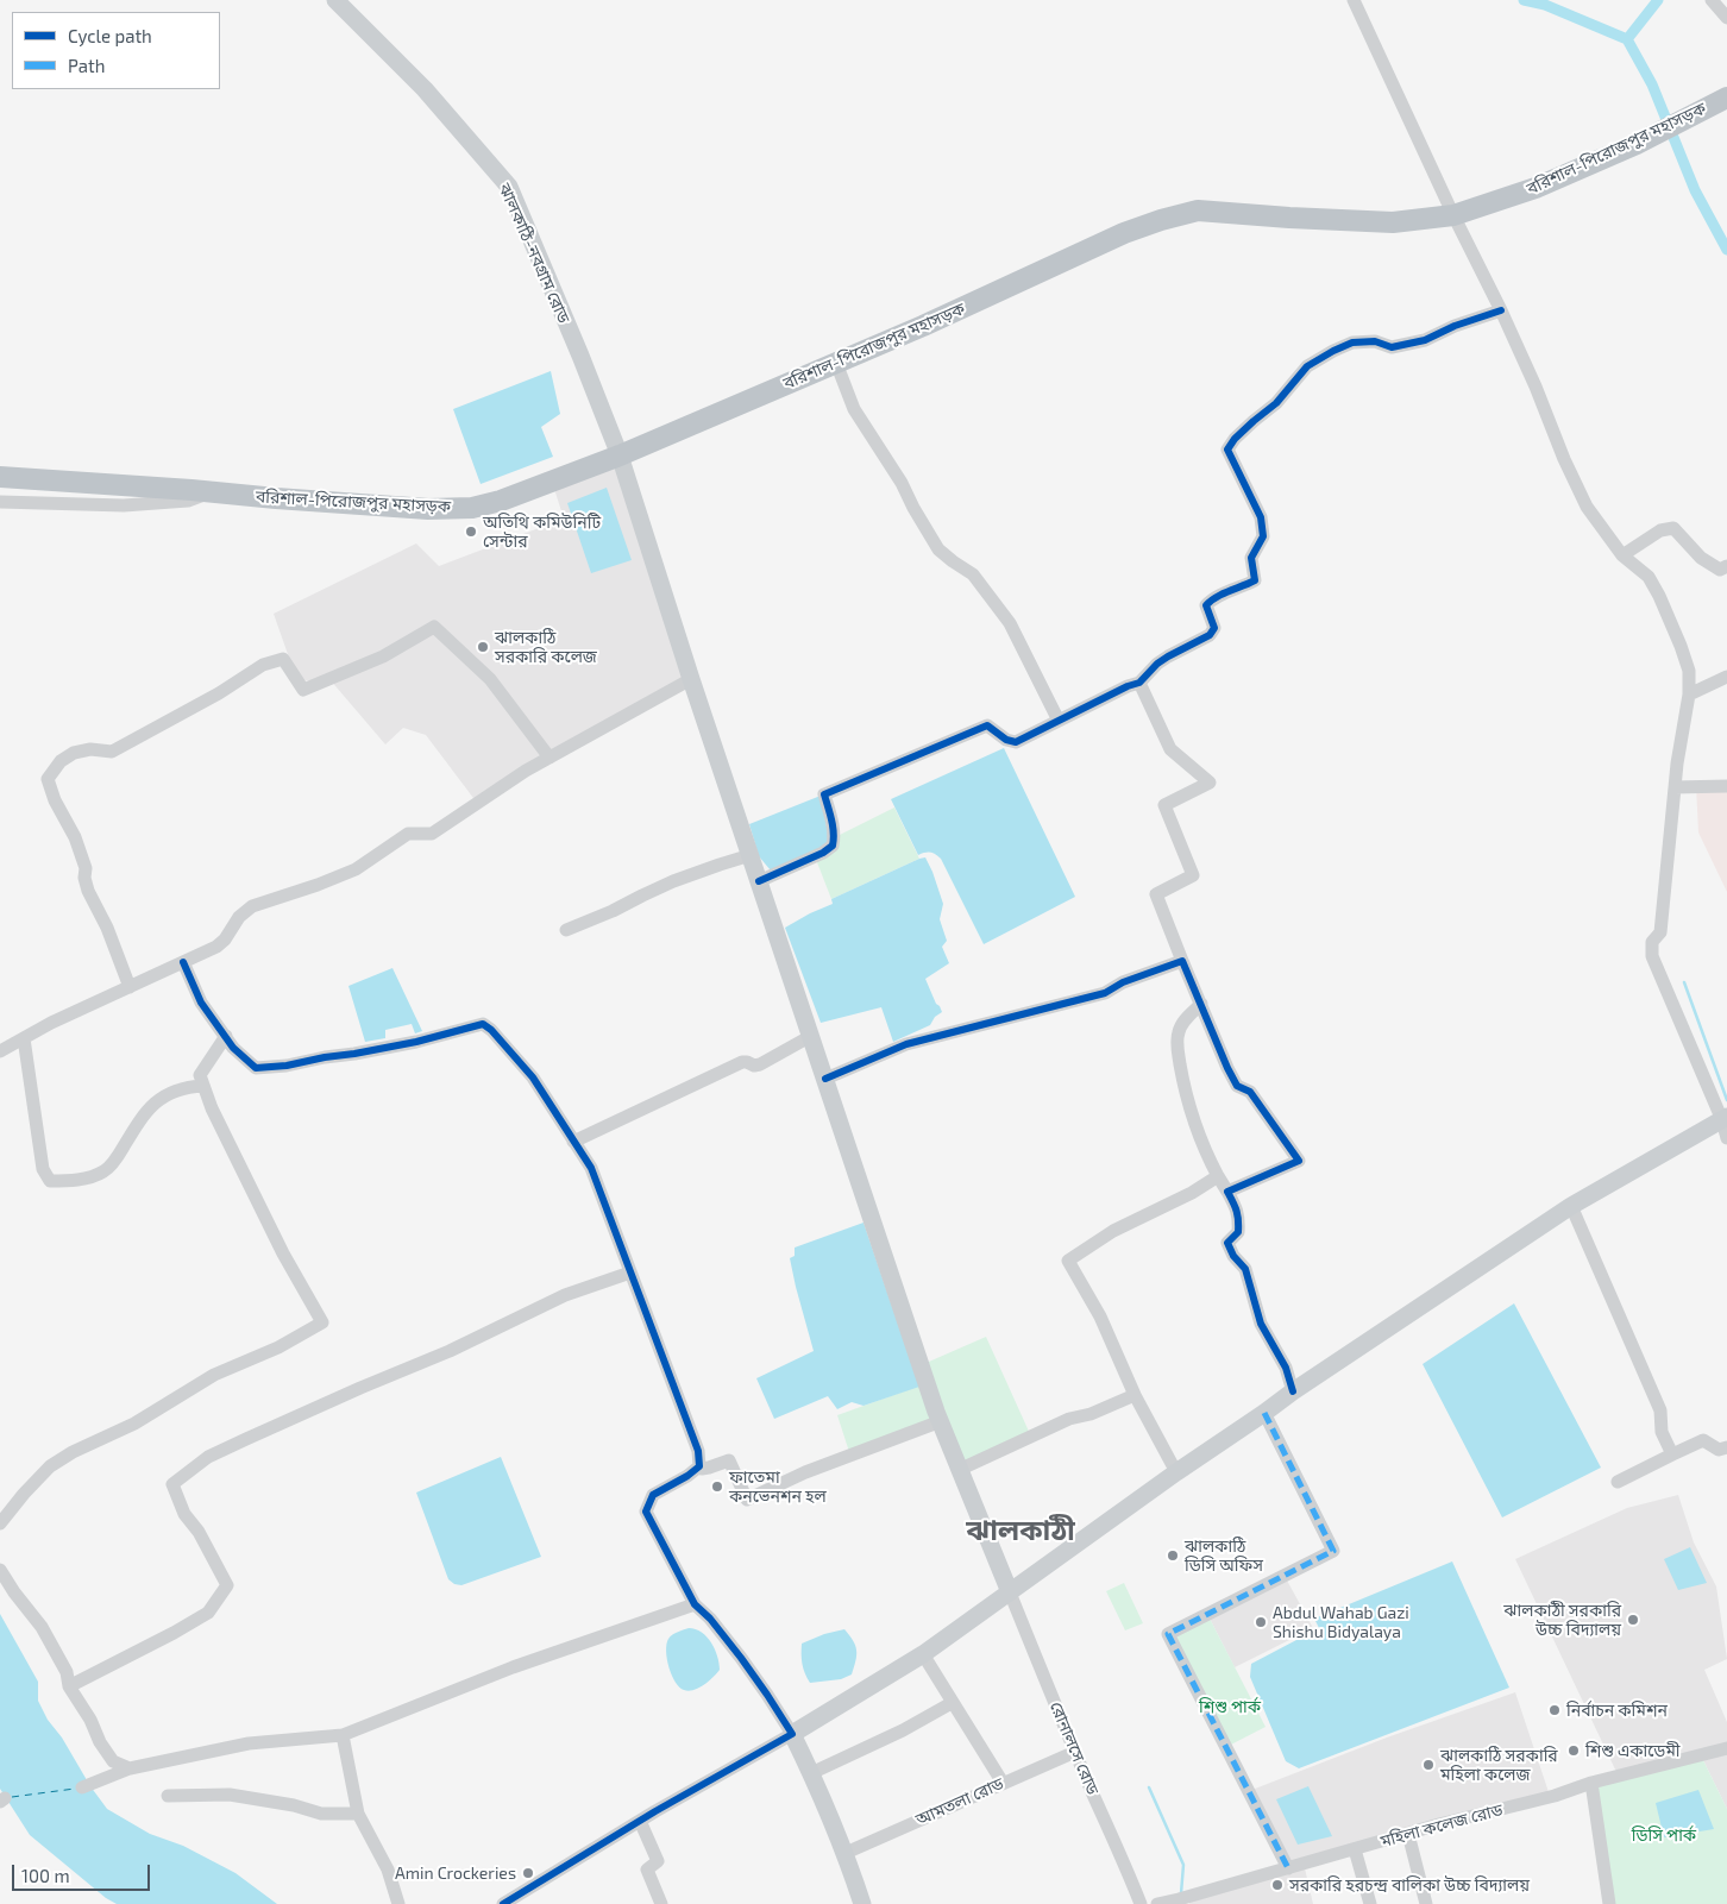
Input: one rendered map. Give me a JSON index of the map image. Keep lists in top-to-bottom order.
{
  "streets": {
    "highway": ["বরিশাল-পিরোজপুর মহাসড়ক"],
    "main road": ["ঝালকাঠি-নবগ্রাম রোড"],
    "street": ["রোনালসে রোড", "আমতলা রোড", "মহিলা কলেজ রোড"]
  },
  "crossings": [
    ["বরিশাল-পিরোজপুর মহাসড়ক", "ঝালকাঠি-নবগ্রাম রোড"],
    ["ঝালকাঠি-নবগ্রাম রোড", "রোনালসে রোড"],
    ["রোনালসে রোড", "আমতলা রোড"]
  ],
  "districts": ["ঝালকাঠী"],
  "parks": ["শিশু পার্ক", "ডিসি পার্ক"],
  "places": [
    "অতিথি কমিউনিটি সেন্টার",
    "ঝালকাঠি সরকারি কলেজ",
    "ফাতেমা কনভেনশন হল",
    "ঝালকাঠি ডিসি অফিস",
    "ঝালকাঠী সরকারি উচ্চ বিদ্যালয়",
    "Abdul Wahab Gazi Shishu Bidyalaya",
    "নির্বাচন কমিশন",
    "শিশু একাডেমী",
    "ঝালকাঠি সরকারি মহিলা কলেজ",
    "Amin Crockeries",
    "সরকারি হরচন্দ্র বালিকা উচ্চ বিদ্যালয়"
  ],
  "legend": ["Cycle path", "Path"],
  "scale_bar": "100 m"
}
